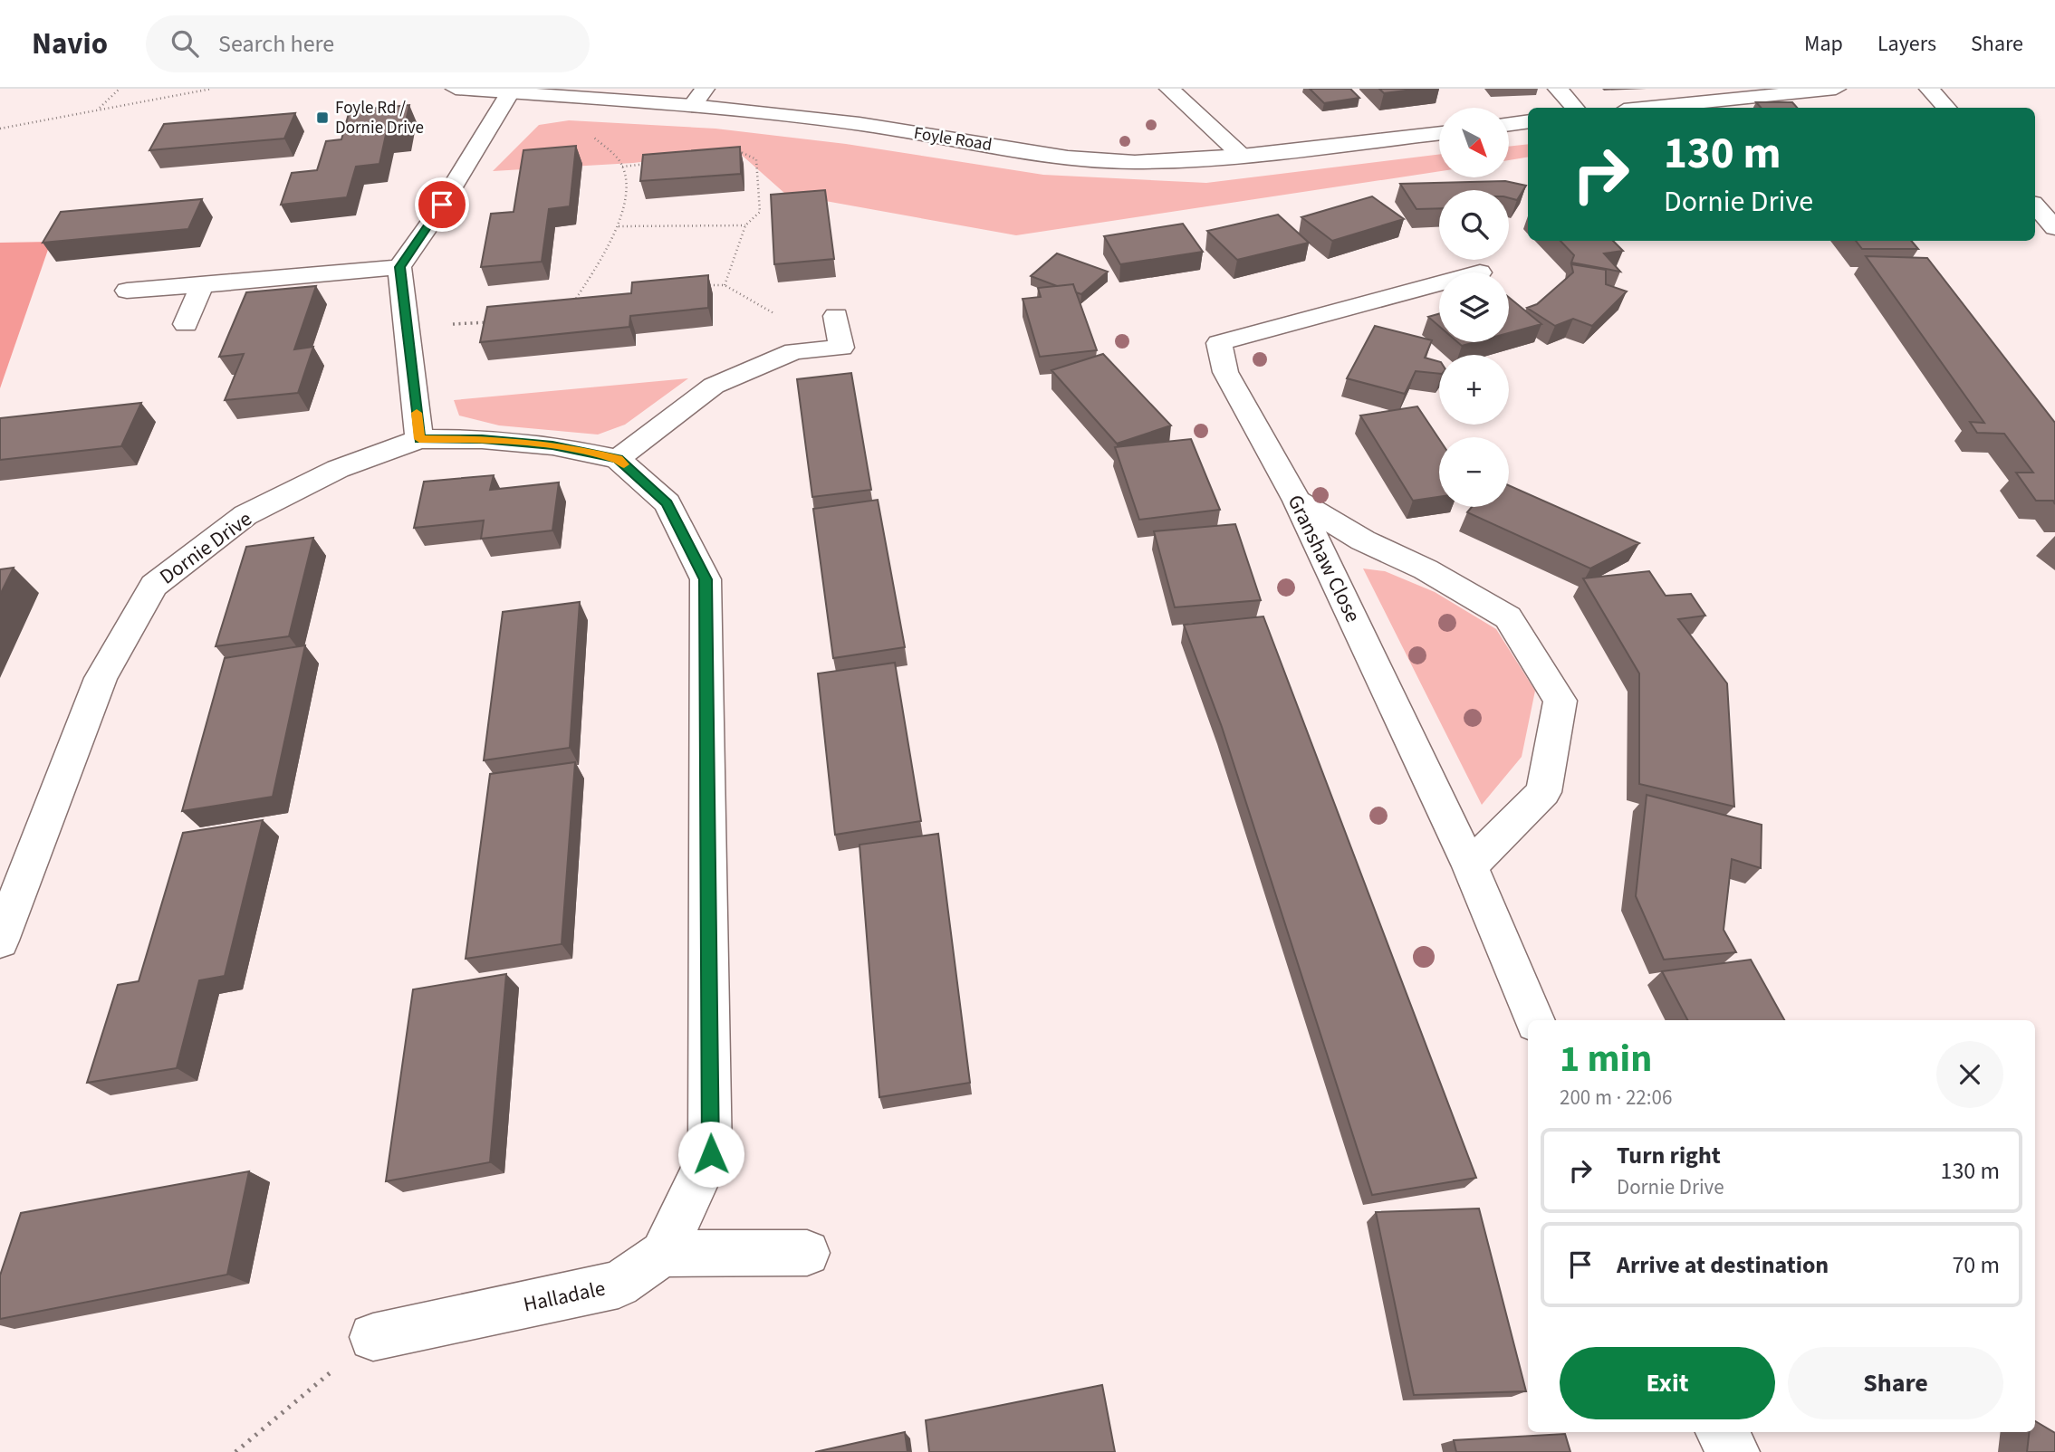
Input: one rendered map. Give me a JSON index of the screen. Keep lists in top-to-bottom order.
{
  "streets": {
    "main road": [
      "Foyle Road",
      "Dornie Drive",
      "Granshaw Close",
      "Halladale"
    ]
  },
  "places": {
    "transit": ["Foyle Rd / Dornie Drive"]
  },
  "north": "bottom right",
  "page": {
    "header": "Navio",
    "search": "Search here",
    "nav": ["Map", "Layers", "Share"],
    "map_buttons": ["+", "−"],
    "turn": ["130 m", "Dornie Drive"],
    "heading": ["1 min", "200 m · 22:06"],
    "list": [
      {
        "name": "Turn right",
        "note": "Dornie Drive",
        "value": "130 m"
      },
      {
        "name": "Arrive at destination",
        "value": "70 m"
      }
    ],
    "buttons": ["Exit", "Share"]
  }
}
